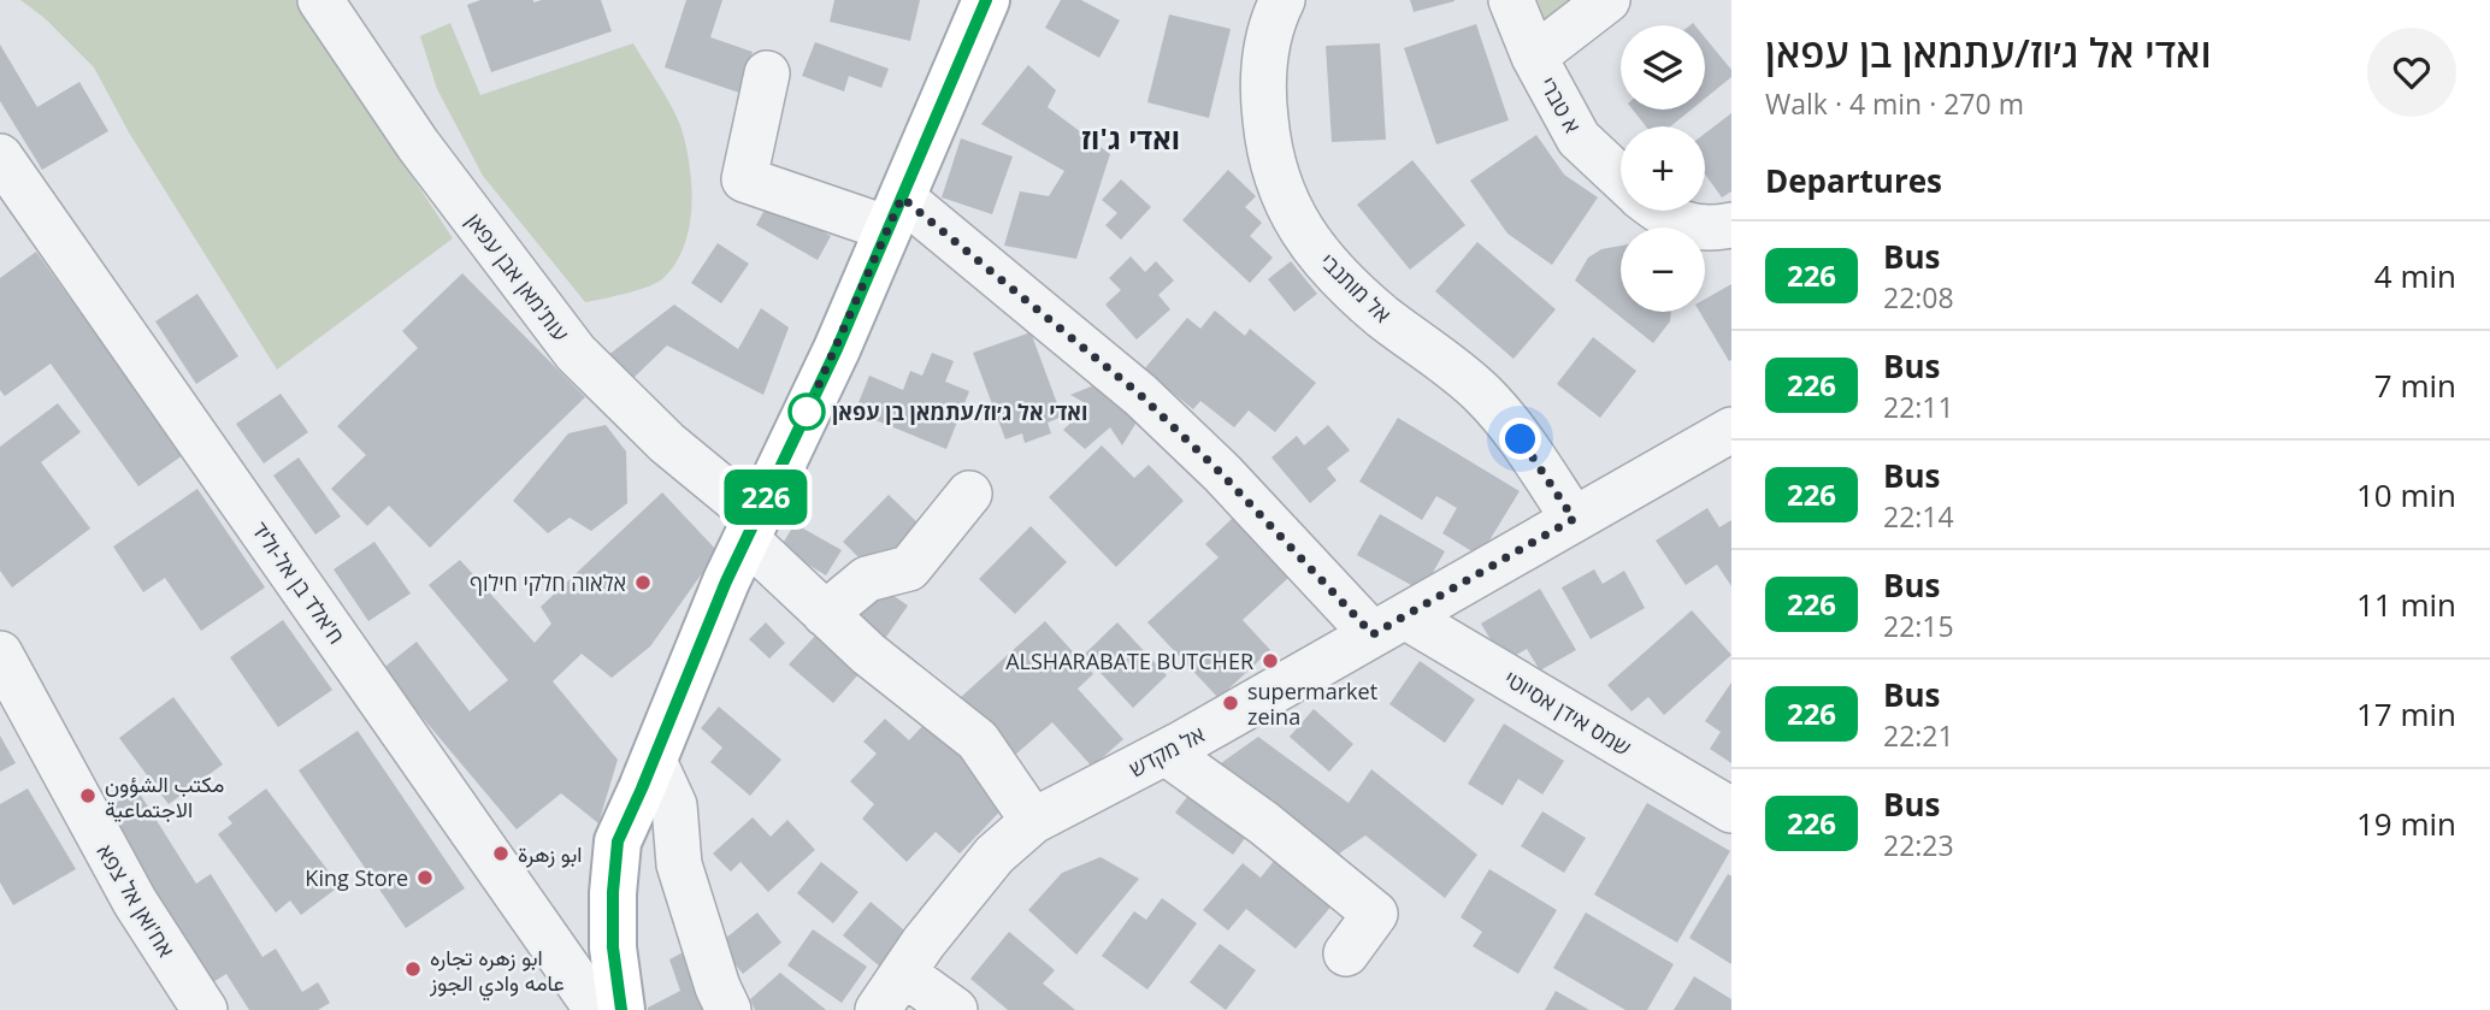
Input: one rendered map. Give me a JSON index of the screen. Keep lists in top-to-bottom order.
{
  "streets": {
    "street": [
      "א טברי",
      "עות'מאן אבן עפאן",
      "אל מותנבי",
      "ח'אלד בן אל-וליד",
      "שמס אידן אסיוטי",
      "אל מקדש",
      "אח'ואן אל צפא"
    ]
  },
  "crossings": [
    ["עות'מאן אבן עפאן", "אל מקדש"],
    ["אל מותנבי", "אל מקדש"],
    ["שמס אידן אסיוטי", "אל מקדש"]
  ],
  "districts": ["ואדי ג'וז"],
  "places": [
    "ואדי אל ג׳וז/עתמאן בן עפאן",
    "אלאוה חלקי חילוף",
    "ALSHARABATE BUTCHER",
    "supermarket zeina",
    "مكتب الشؤون الاجتماعية",
    "ابو زهرة",
    "King Store",
    "ابو زهره تجاره عامه وادي الجوز"
  ],
  "lines": ["bus line 226"],
  "page": {
    "on_map": "226",
    "heading": [
      ["ואדי אל ג׳וז/עתמאן בן עפאן", "Walk · 4 min · 270 m"],
      "Departures"
    ],
    "map_buttons": ["+", "−"],
    "list": [
      {
        "mark": "226",
        "name": "Bus",
        "note": "22:08",
        "value": "4 min"
      },
      {
        "mark": "226",
        "name": "Bus",
        "note": "22:11",
        "value": "7 min"
      },
      {
        "mark": "226",
        "name": "Bus",
        "note": "22:14",
        "value": "10 min"
      },
      {
        "mark": "226",
        "name": "Bus",
        "note": "22:15",
        "value": "11 min"
      },
      {
        "mark": "226",
        "name": "Bus",
        "note": "22:21",
        "value": "17 min"
      },
      {
        "mark": "226",
        "name": "Bus",
        "note": "22:23",
        "value": "19 min"
      }
    ]
  }
}
